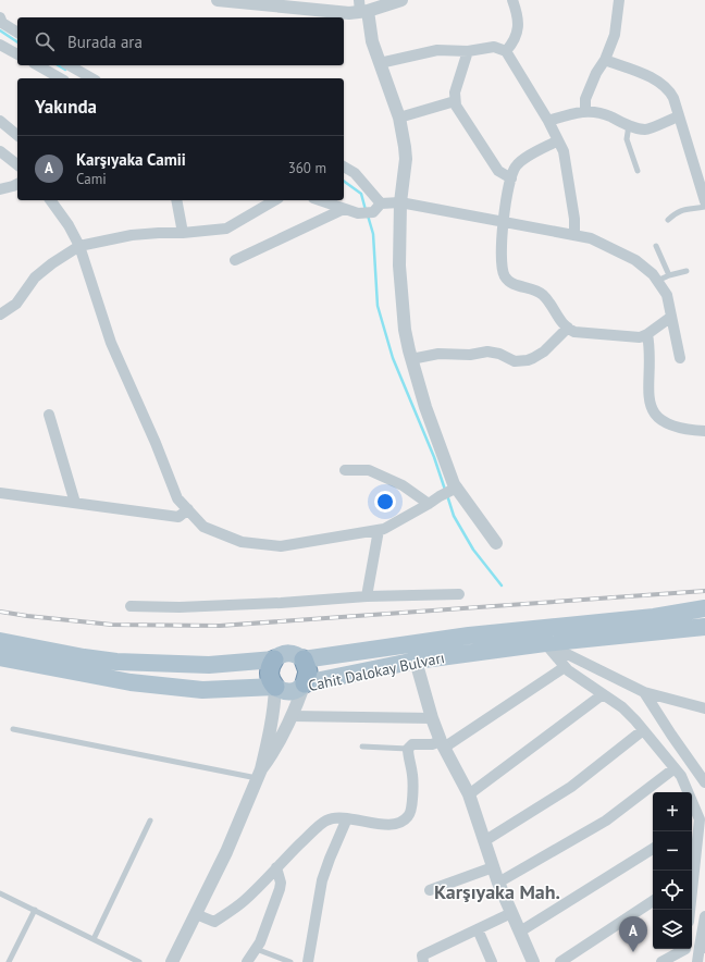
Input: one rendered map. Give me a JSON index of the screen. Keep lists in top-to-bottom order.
{
  "streets": {
    "main road": ["Cahit Dalokay Bulvarı"]
  },
  "districts": ["Karşıyaka Mah."],
  "page": {
    "search": "Burada ara",
    "heading": "Yakında",
    "list": [
      {
        "mark": "A",
        "name": "Karşıyaka Camii",
        "note": "Cami",
        "value": "360 m"
      }
    ],
    "map_buttons": ["+", "−"],
    "pins": "A"
  }
}
